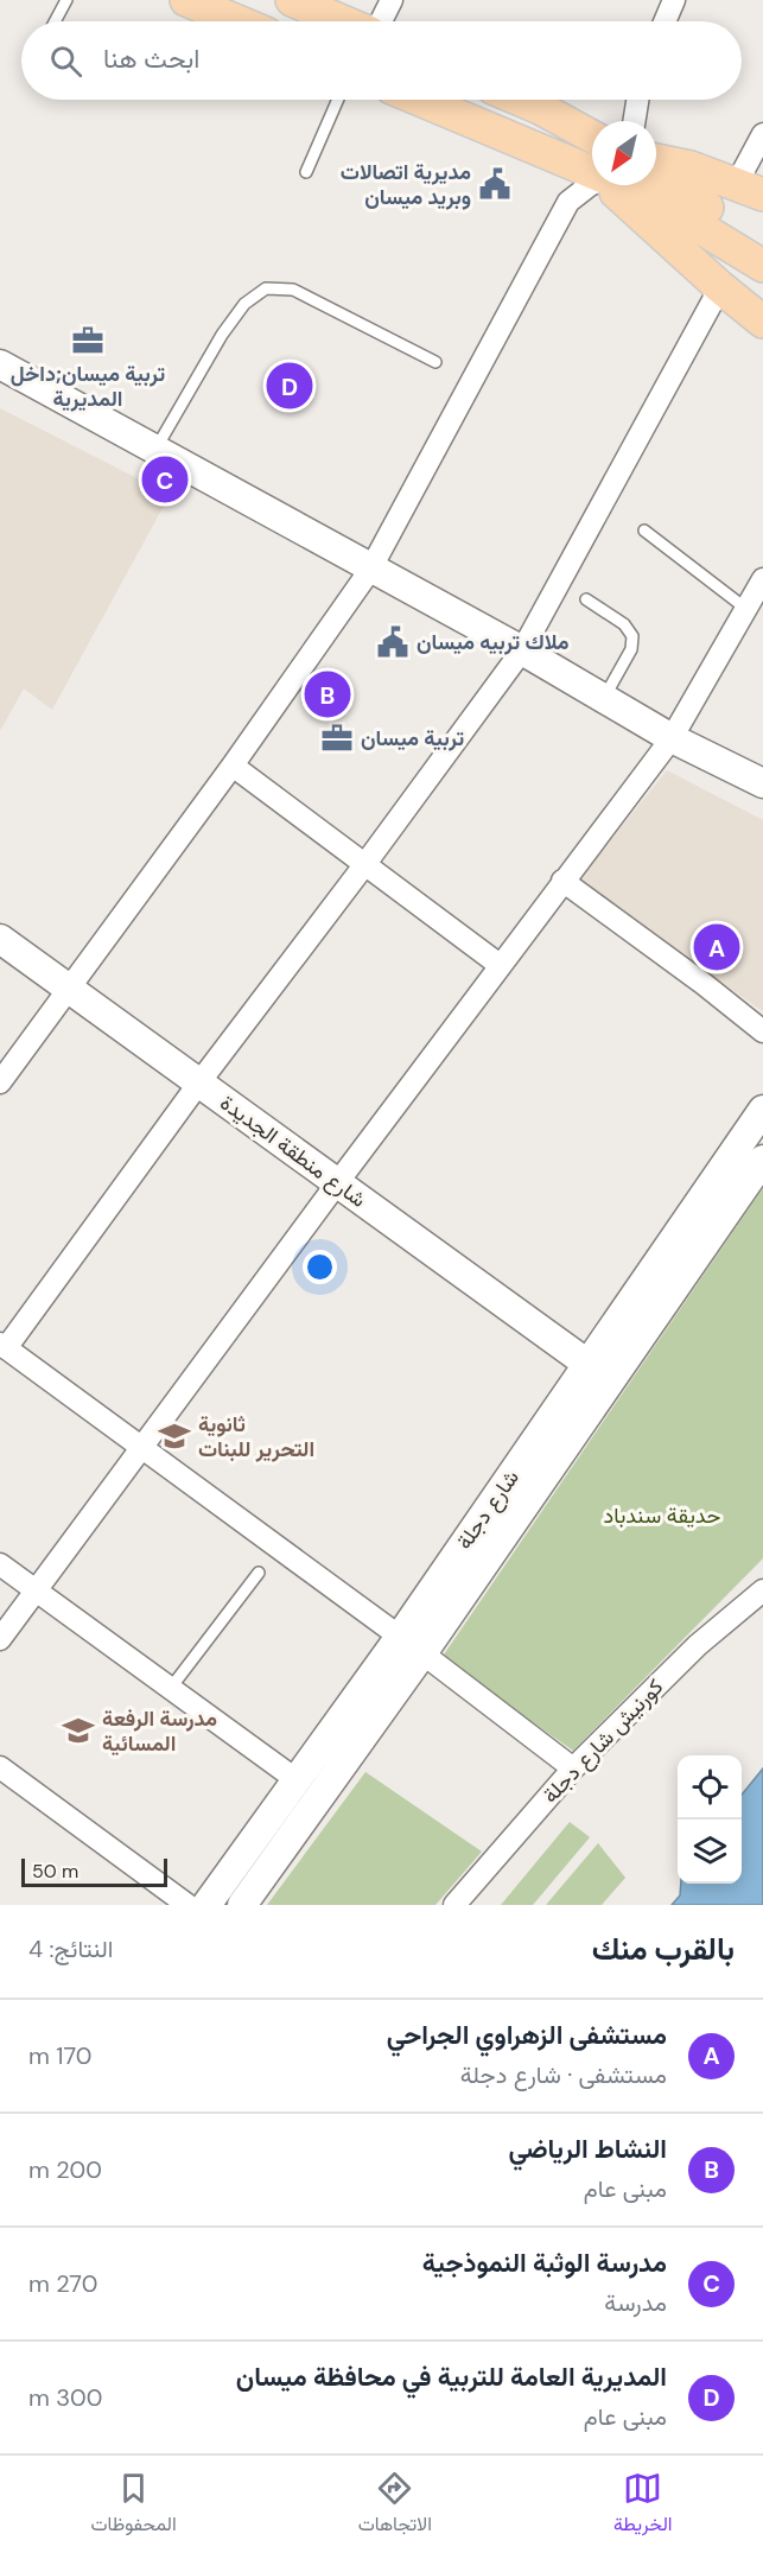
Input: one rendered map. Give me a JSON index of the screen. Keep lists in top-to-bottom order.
{
  "streets": {
    "main road": ["شارع منطقة الجديدة", "شارع دجلة"],
    "street": ["كورنيش شارع دجلة"]
  },
  "crossings": [
    ["شارع منطقة الجديدة", "شارع دجلة"]
  ],
  "parks": ["حديقة سندباد"],
  "places": {
    "public building": ["مديرية اتصالات وبريد ميسان", "ملاك تربيه ميسان"],
    "office": ["تربية ميسان;داخل المديرية", "تربية ميسان"],
    "school or university": ["ثانوية التحرير للبنات", "مدرسة الرفعة المسائية"]
  },
  "scale_bar": "50 m",
  "north": "bottom left",
  "page": {
    "search": "ابحث هنا",
    "pins": [
      "D",
      "C",
      "B",
      "A"
    ],
    "scale": "50 m",
    "heading": ["بالقرب منك", "النتائج: 4"],
    "list": [
      {
        "mark": "A",
        "name": "مستشفى الزهراوي الجراحي",
        "note": "مستشفى · شارع دجلة",
        "value": "170 m"
      },
      {
        "mark": "B",
        "name": "النشاط الرياضي",
        "note": "مبنى عام",
        "value": "200 m"
      },
      {
        "mark": "C",
        "name": "مدرسة الوثبة النموذجية",
        "note": "مدرسة",
        "value": "270 m"
      },
      {
        "mark": "D",
        "name": "المديرية العامة للتربية في محافظة ميسان",
        "note": "مبنى عام",
        "value": "300 m"
      }
    ],
    "nav": ["الخريطة", "الاتجاهات", "المحفوظات"]
  }
}
